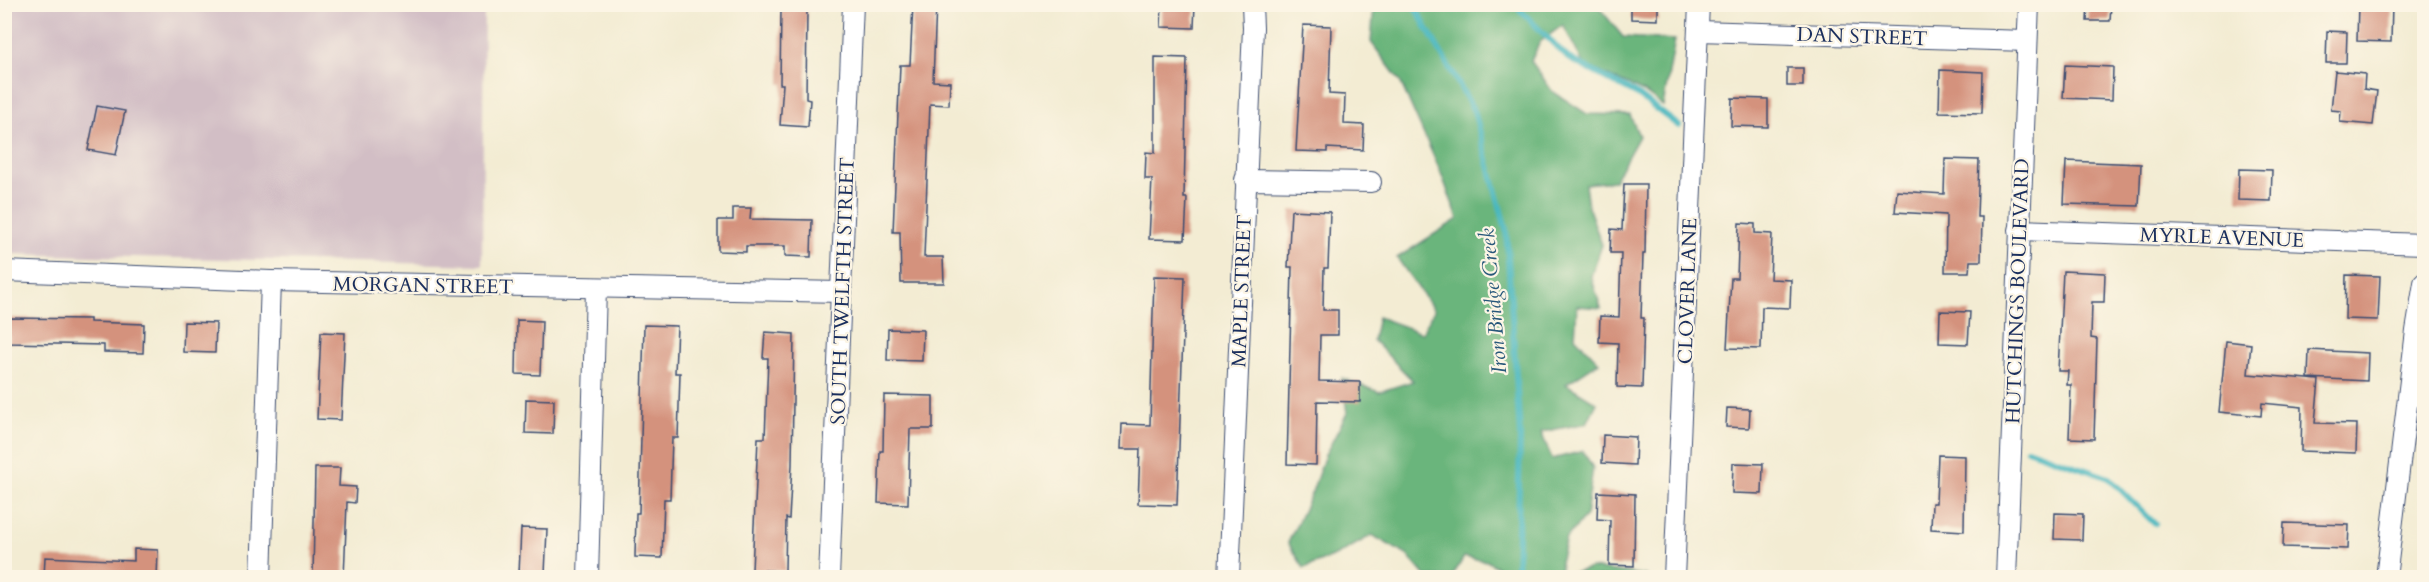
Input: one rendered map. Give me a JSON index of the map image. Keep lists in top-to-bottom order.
{
  "streets": {
    "street": [
      "DAN STREET",
      "MYRLE AVENUE",
      "MORGAN STREET",
      "SOUTH TWELFTH STREET",
      "MAPLE STREET",
      "CLOVER LANE",
      "HUTCHINGS BOULEVARD"
    ]
  },
  "crossings": [
    ["DAN STREET", "CLOVER LANE"],
    ["DAN STREET", "HUTCHINGS BOULEVARD"],
    ["MYRLE AVENUE", "HUTCHINGS BOULEVARD"],
    ["MORGAN STREET", "SOUTH TWELFTH STREET"]
  ],
  "water": ["Iron Bridge Creek"]
}
